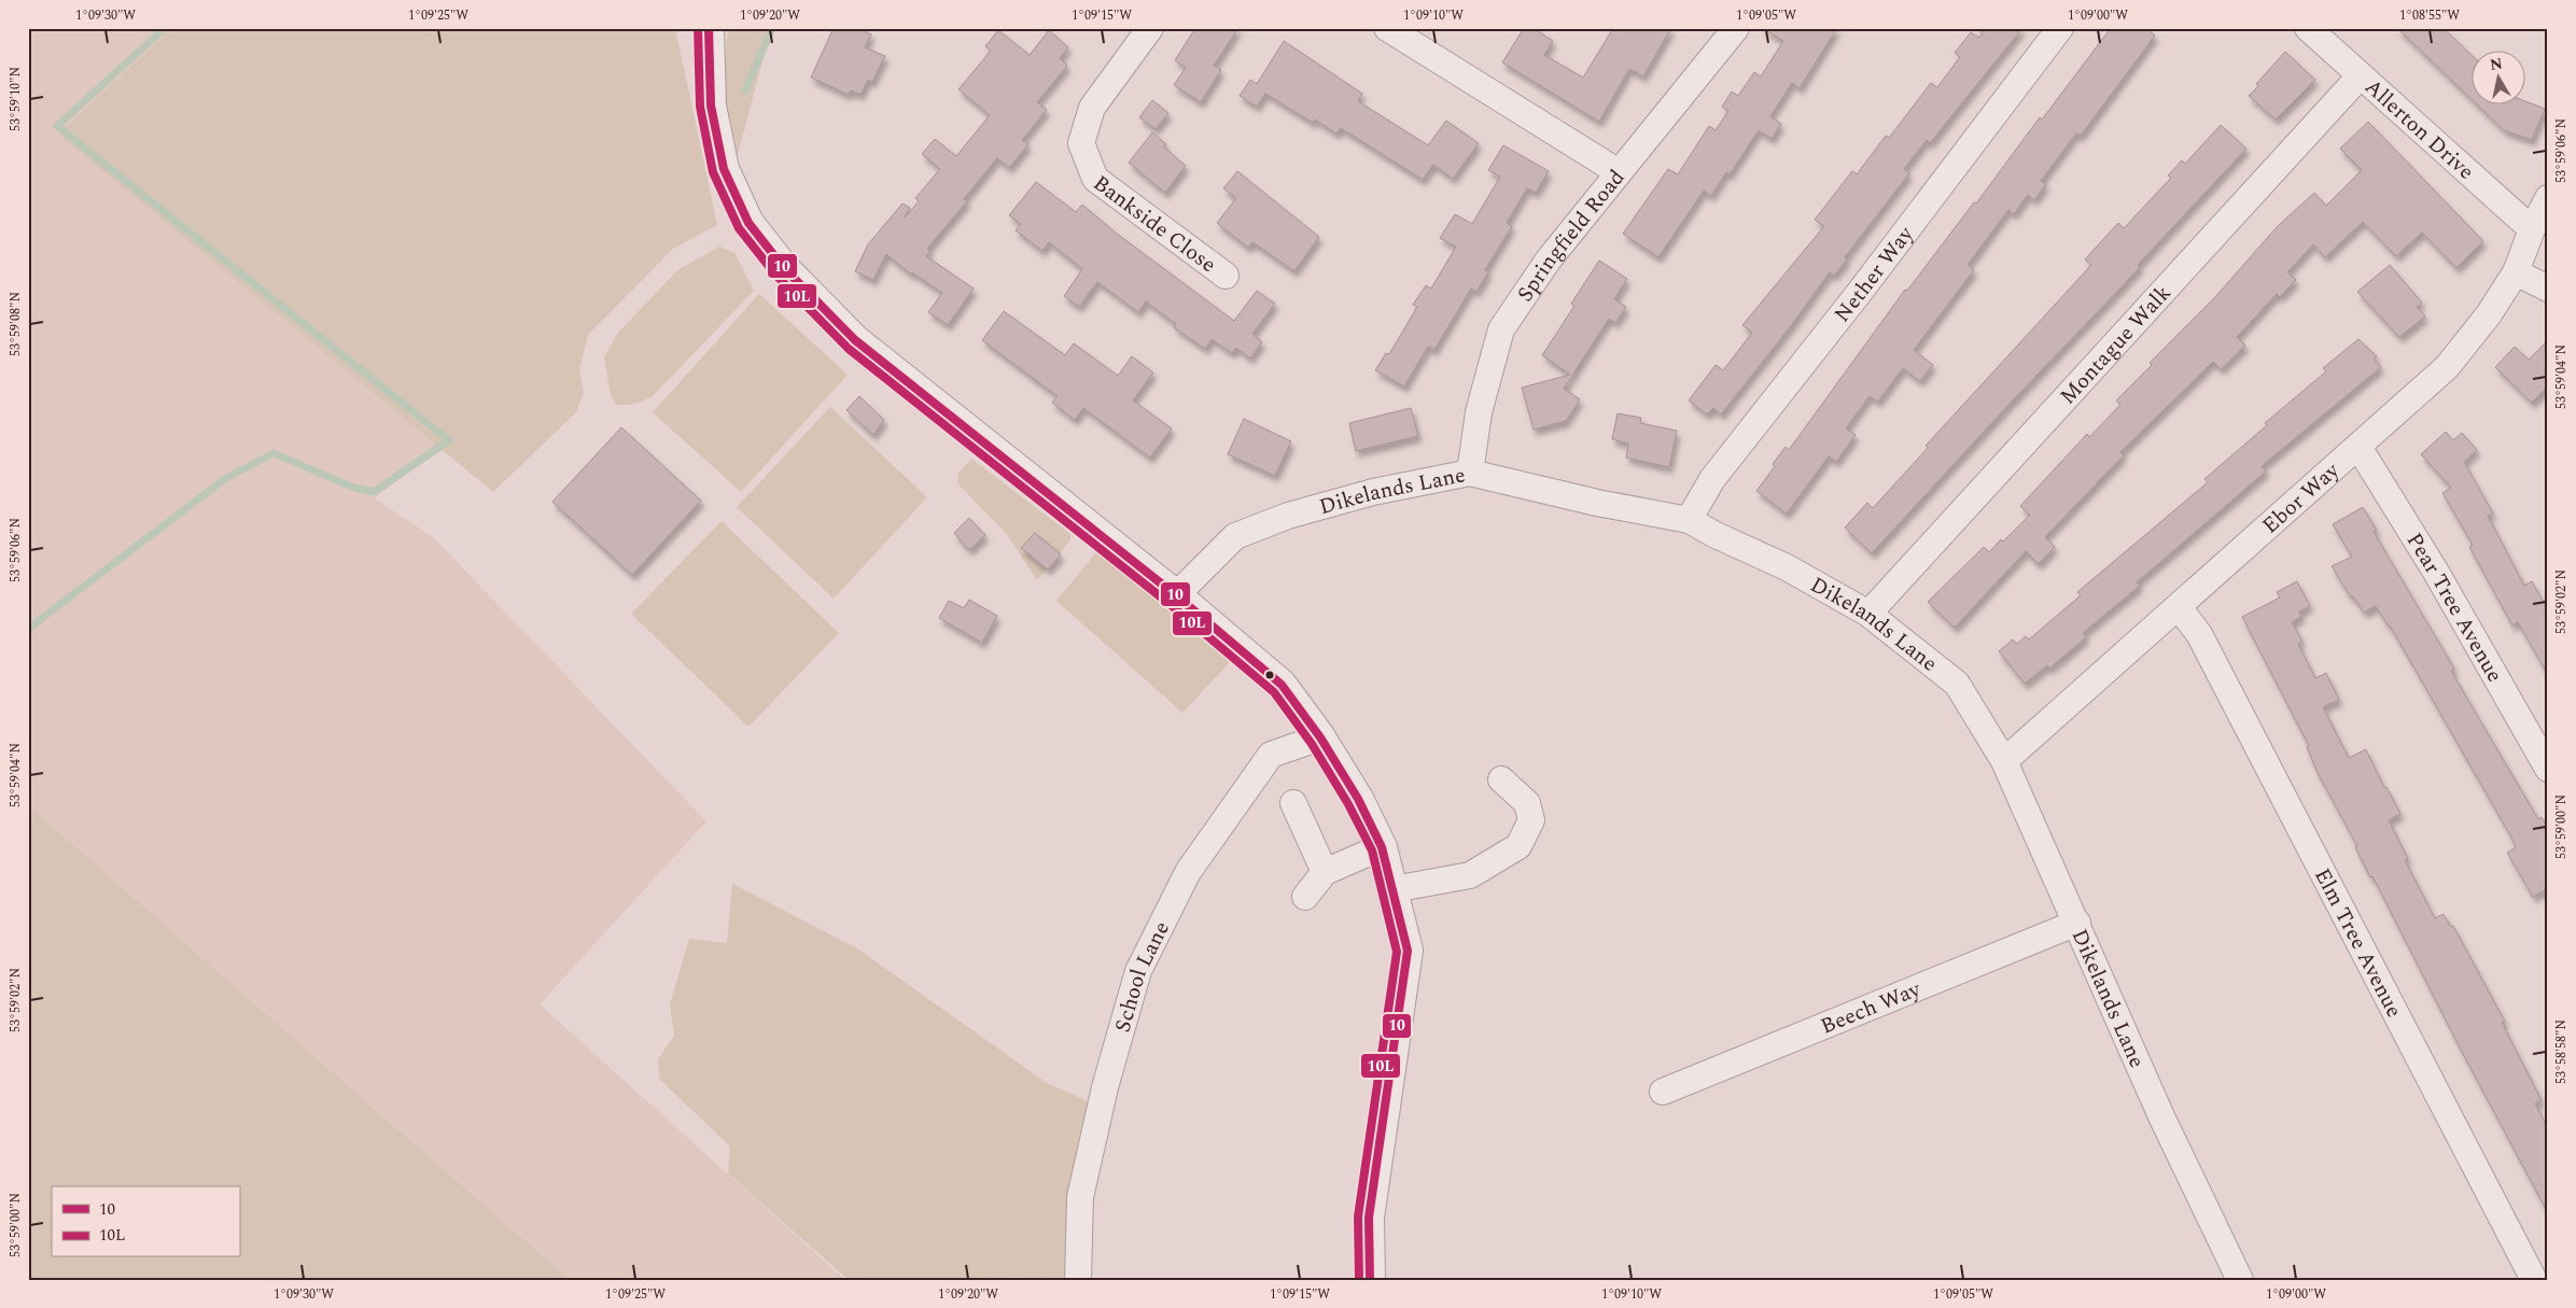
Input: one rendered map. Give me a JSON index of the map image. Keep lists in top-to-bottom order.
{
  "streets": {
    "street": [
      "Allerton Drive",
      "Bankside Close",
      "Springfield Road",
      "Nether Way",
      "Montague Walk",
      "Dikelands Lane",
      "Ebor Way",
      "Pear Tree Avenue",
      "Elm Tree Avenue",
      "School Lane",
      "Beech Way"
    ]
  },
  "crossings": [
    ["Allerton Drive", "Montague Walk"],
    ["Allerton Drive", "Ebor Way"],
    ["Springfield Road", "Dikelands Lane"],
    ["Nether Way", "Dikelands Lane"],
    ["Montague Walk", "Dikelands Lane"],
    ["Dikelands Lane", "Ebor Way"],
    ["Dikelands Lane", "Beech Way"],
    ["Ebor Way", "Pear Tree Avenue"],
    ["Ebor Way", "Elm Tree Avenue"]
  ],
  "lines": ["transit line 10", "transit line 10L"],
  "legend": ["10", "10L"],
  "north": "top",
  "coordinates": [
    "1°09'30\"W",
    "1°09'25\"W",
    "1°09'20\"W",
    "1°09'15\"W",
    "1°09'10\"W",
    "1°09'05\"W",
    "1°09'00\"W",
    "1°08'55\"W",
    "53°59'10\"N",
    "53°59'06\"N",
    "53°59'08\"N",
    "53°59'04\"N",
    "53°59'02\"N",
    "53°59'00\"N",
    "53°58'58\"N"
  ]
}
